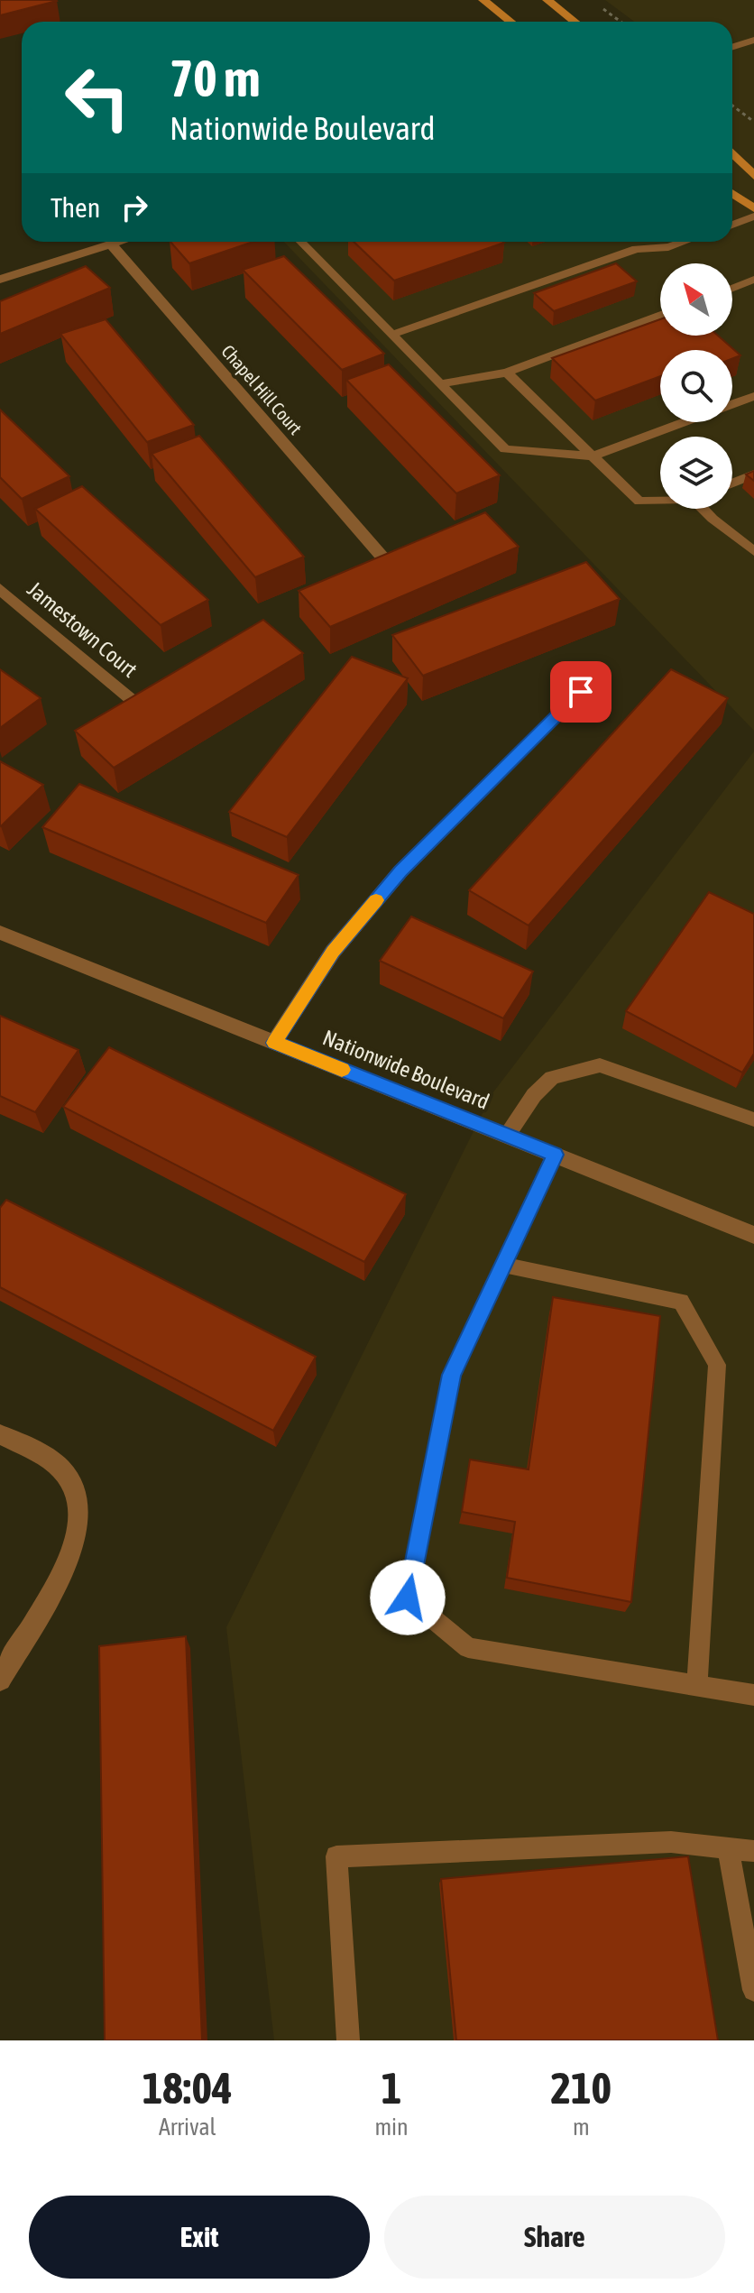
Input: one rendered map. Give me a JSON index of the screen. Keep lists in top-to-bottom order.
{
  "streets": {
    "street": ["Chapel Hill Court", "Jamestown Court", "Nationwide Boulevard"]
  },
  "north": "top left",
  "page": {
    "turn": ["70 m", "Nationwide Boulevard"],
    "then": "Then",
    "eta": [
      "18:04",
      "Arrival",
      "1",
      "min",
      "210",
      "m"
    ],
    "buttons": ["Exit", "Share"]
  }
}
